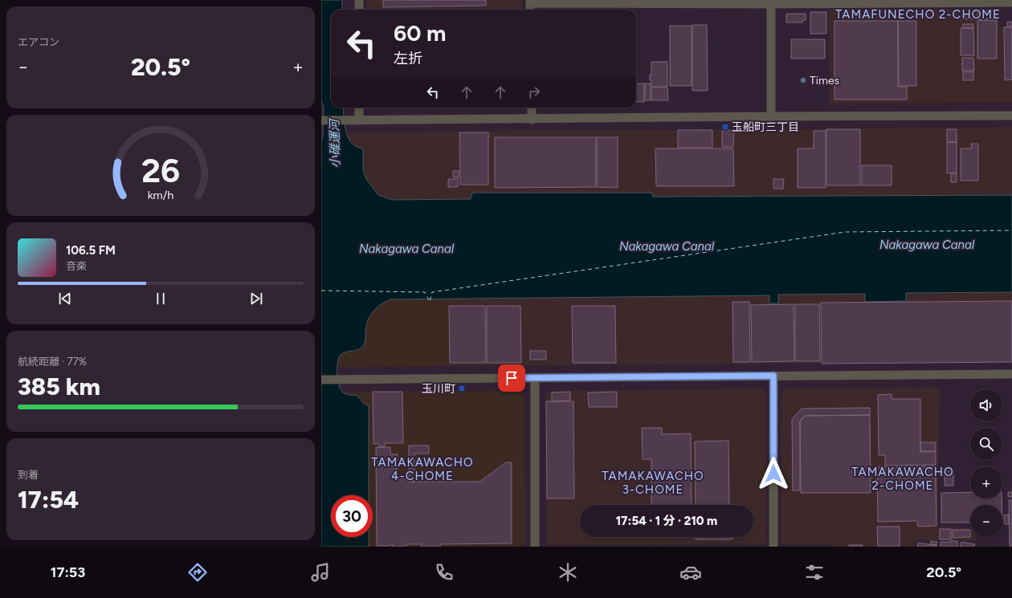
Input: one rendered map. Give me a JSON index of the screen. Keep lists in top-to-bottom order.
{
  "districts": [
    "TAMAFUNECHO 2-CHOME",
    "TAMAKAWACHO 4-CHOME",
    "TAMAKAWACHO 2-CHOME",
    "TAMAKAWACHO 3-CHOME"
  ],
  "water": ["小碓運河", "Nakagawa Canal"],
  "places": {
    "other": ["Times"],
    "transit": ["玉船町三丁目", "玉川町"]
  },
  "page": {
    "tile": [
      "エアコン",
      ["航続距離 · 77%", "385 km"],
      ["到着", "17:54"]
    ],
    "turn": ["60 m", "左折"],
    "heat": ["−", "20.5°", "+"],
    "song": ["106.5 FM", "音楽"],
    "map_buttons": ["+", "−"],
    "limit": "30",
    "trip": "17:54 · 1 分 · 210 m",
    "tabs": ["17:53", "20.5°"],
    "gauge": ["26", "km/h"]
  }
}
